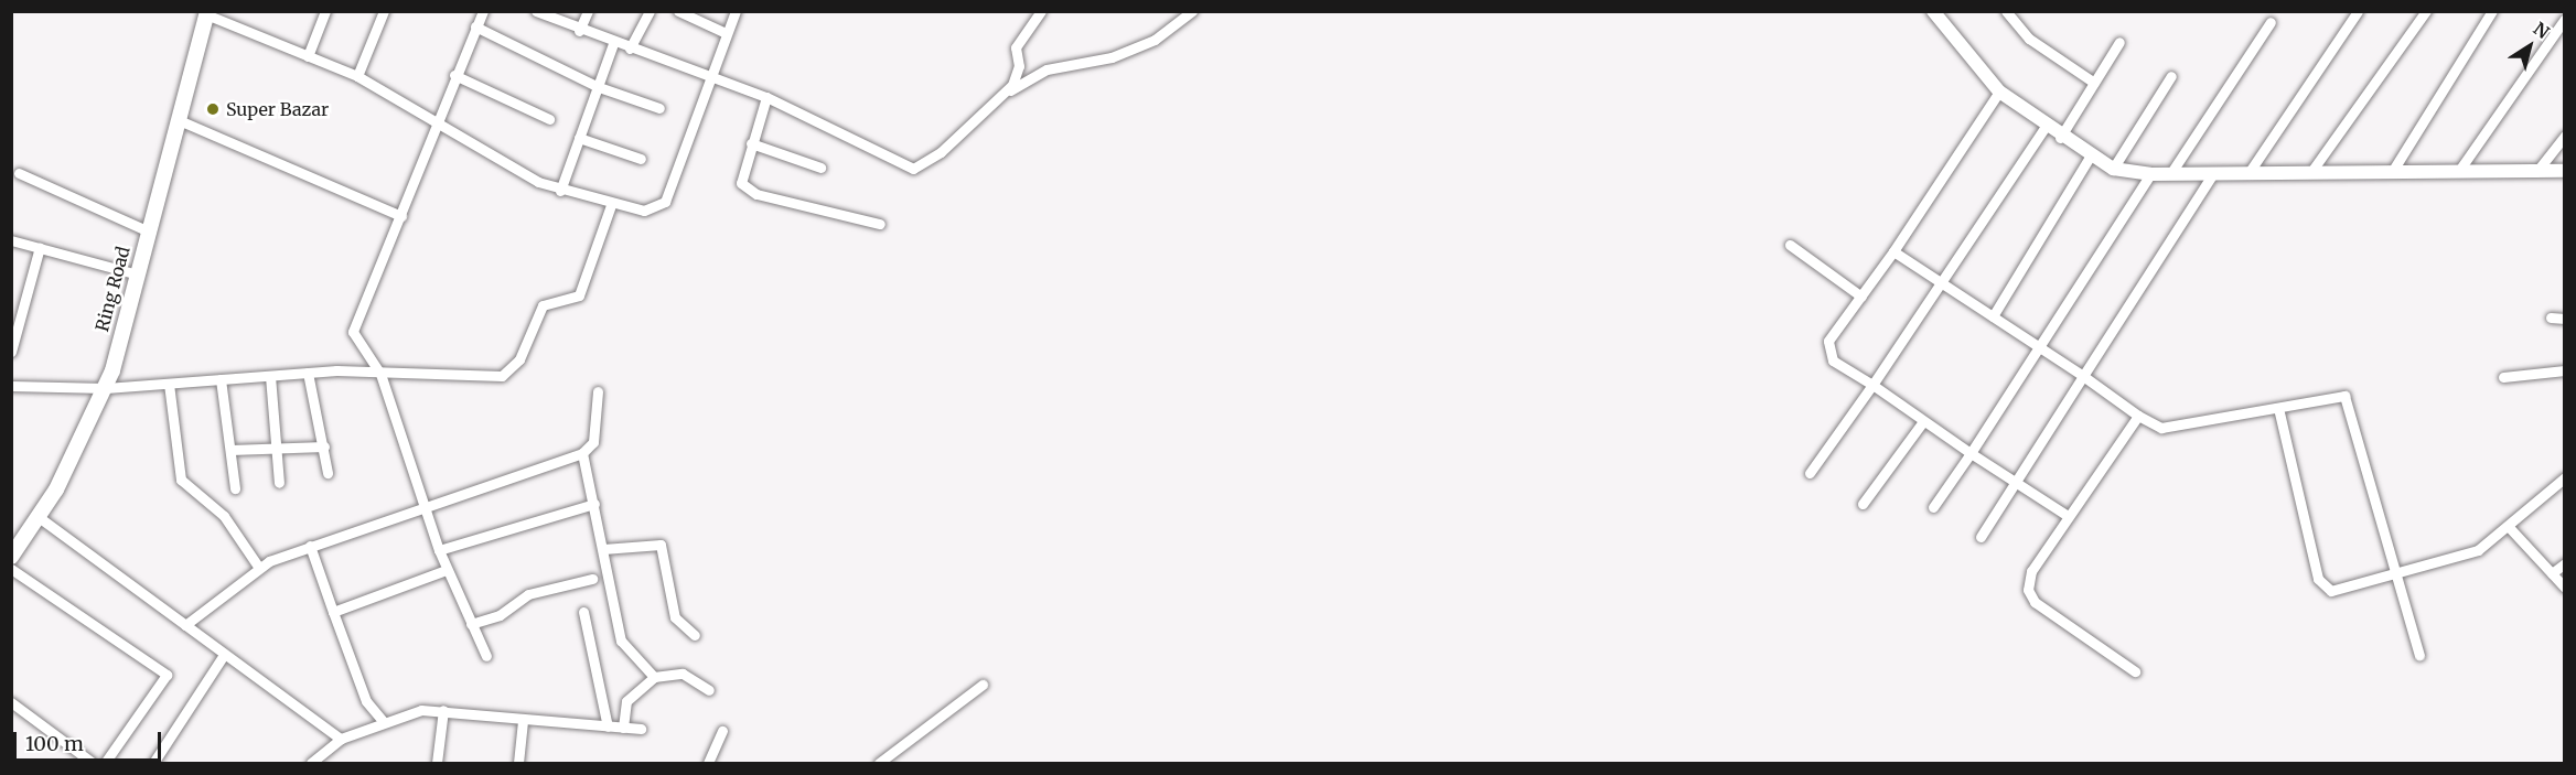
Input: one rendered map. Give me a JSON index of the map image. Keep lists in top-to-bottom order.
{
  "streets": {
    "main road": ["Ring Road"]
  },
  "places": ["Super Bazar"],
  "scale_bar": "100 m",
  "north": "top right"
}
